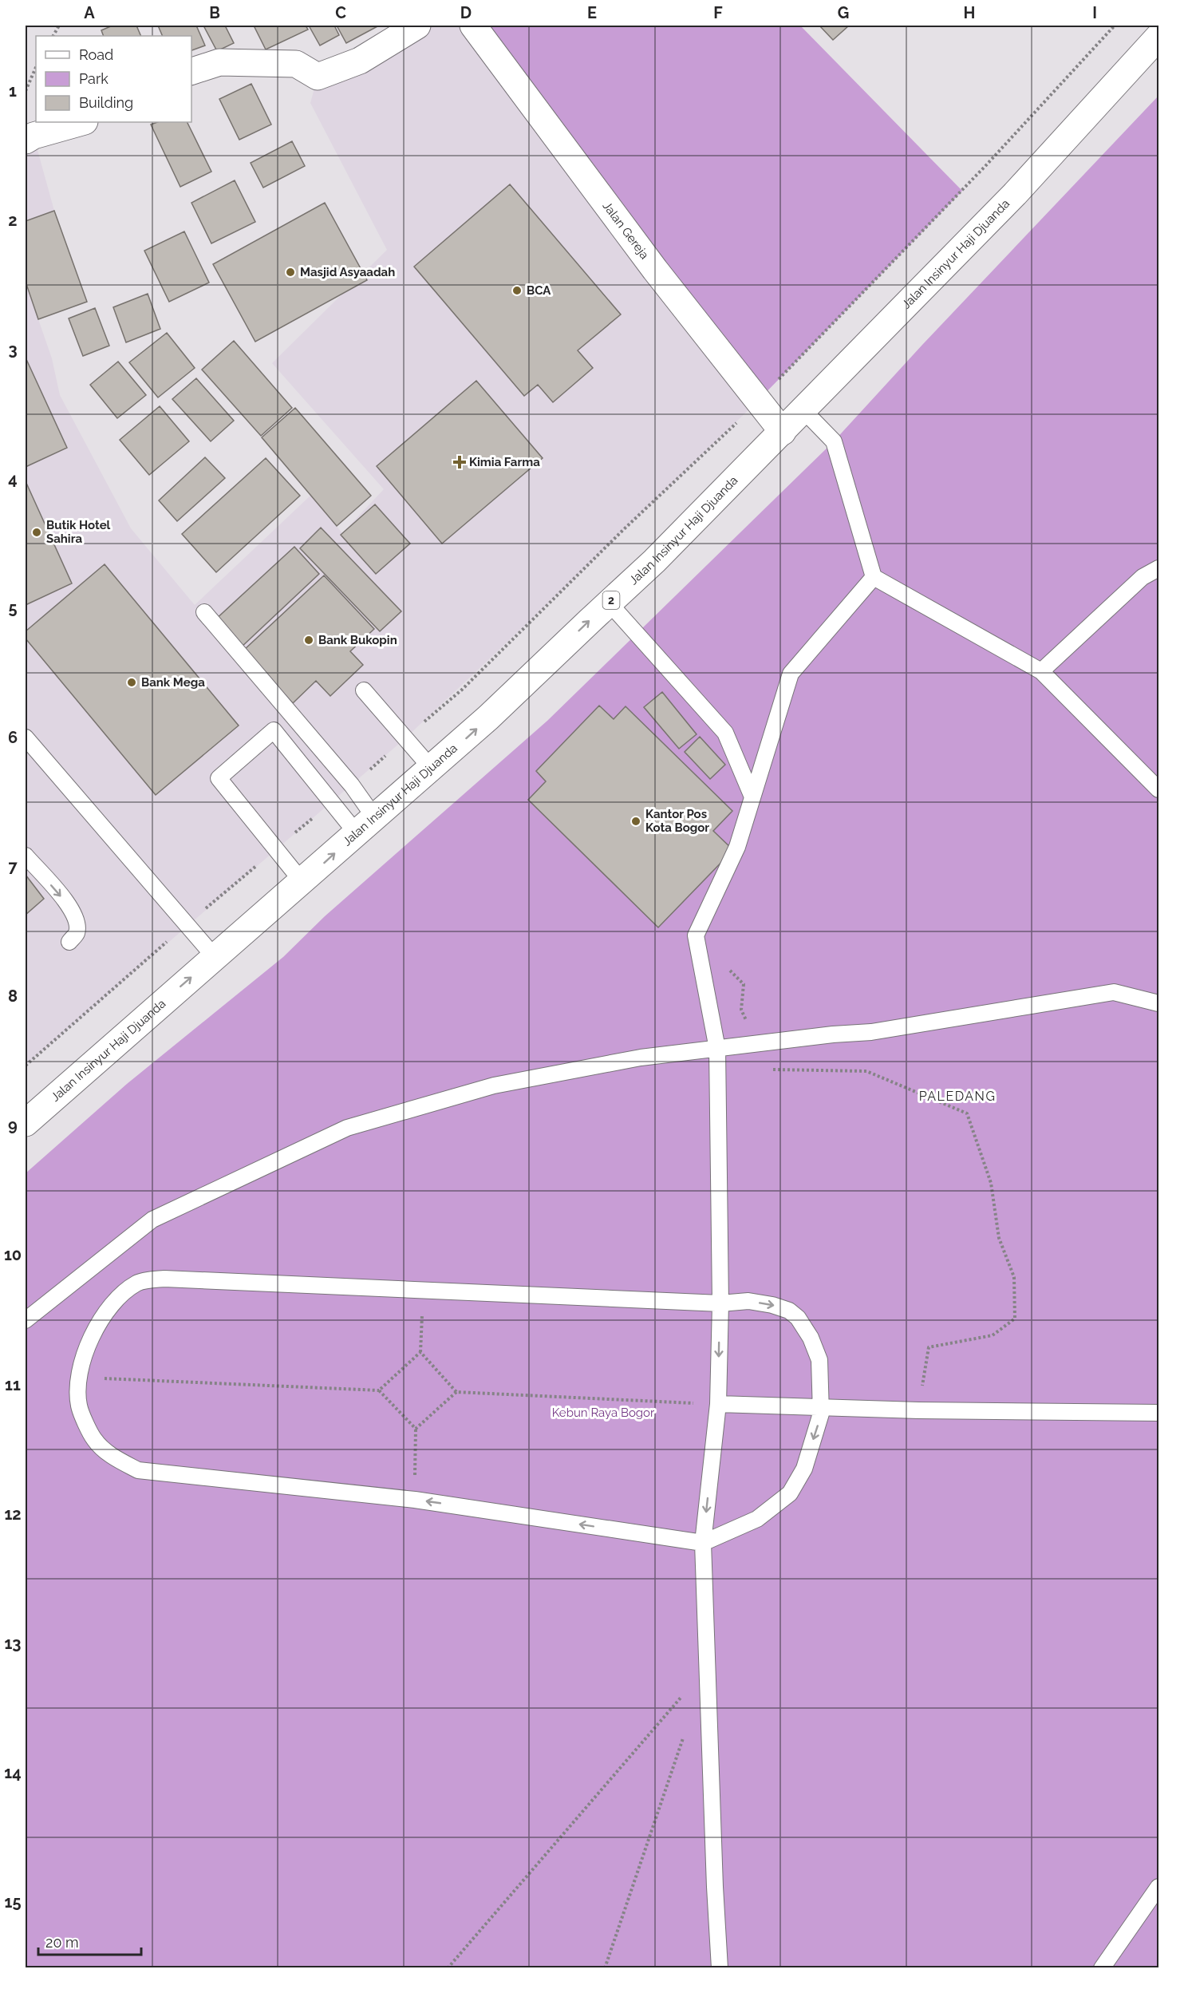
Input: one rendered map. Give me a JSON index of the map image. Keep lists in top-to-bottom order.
{
  "streets": {
    "main road": ["Jalan Gereja", "Jalan Insinyur Haji Djuanda", "2"]
  },
  "crossings": [
    ["Jalan Gereja", "Jalan Insinyur Haji Djuanda"]
  ],
  "one_way": ["Jalan Insinyur Haji Djuanda"],
  "districts": ["PALEDANG"],
  "parks": ["Kebun Raya Bogor"],
  "places": {
    "other": [
      "Masjid Asyaadah",
      "BCA",
      "Butik Hotel Sahira",
      "Bank Bukopin",
      "Bank Mega",
      "Kantor Pos Kota Bogor"
    ],
    "health": ["Kimia Farma"]
  },
  "legend": ["Road", "Park", "Building"],
  "scale_bar": "20 m",
  "grid": {
    "columns": [
      "A",
      "B",
      "C",
      "D",
      "E",
      "F",
      "G",
      "H",
      "I"
    ],
    "rows": [
      "1",
      "2",
      "3",
      "4",
      "5",
      "6",
      "7",
      "8",
      "9",
      "10",
      "11",
      "12",
      "13",
      "14",
      "15"
    ]
  }
}
